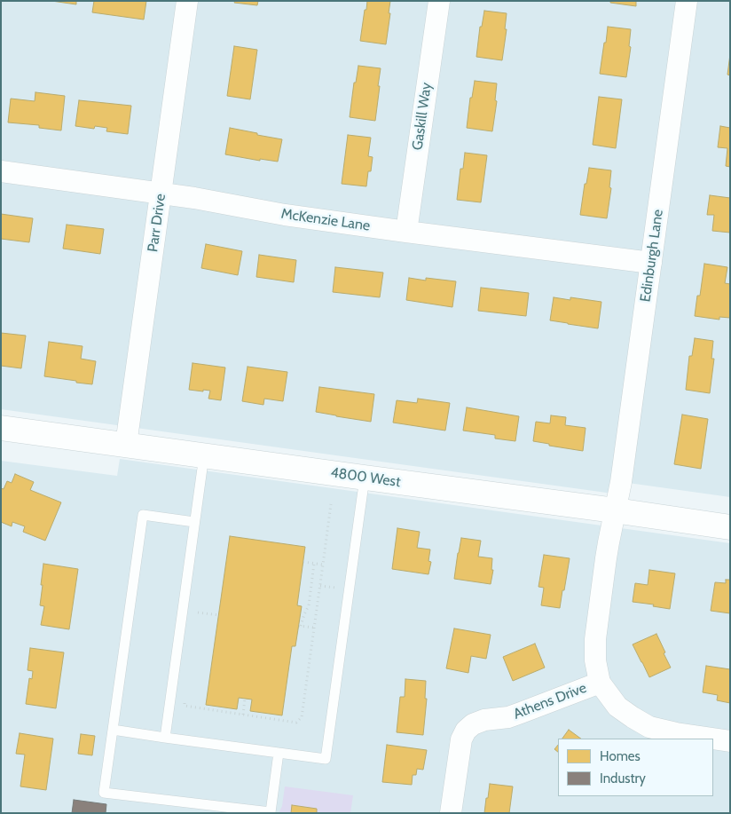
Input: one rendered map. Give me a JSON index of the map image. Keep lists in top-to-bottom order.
{
  "streets": {
    "street": [
      "Gaskill Way",
      "McKenzie Lane",
      "Parr Drive",
      "Edinburgh Lane",
      "4800 West",
      "Athens Drive"
    ]
  },
  "crossings": [
    ["Gaskill Way", "McKenzie Lane"],
    ["McKenzie Lane", "Parr Drive"],
    ["McKenzie Lane", "Edinburgh Lane"],
    ["Parr Drive", "4800 West"],
    ["Edinburgh Lane", "4800 West"],
    ["Edinburgh Lane", "Athens Drive"],
    ["4800 West", "Athens Drive"]
  ],
  "legend": ["Homes", "Industry"]
}
